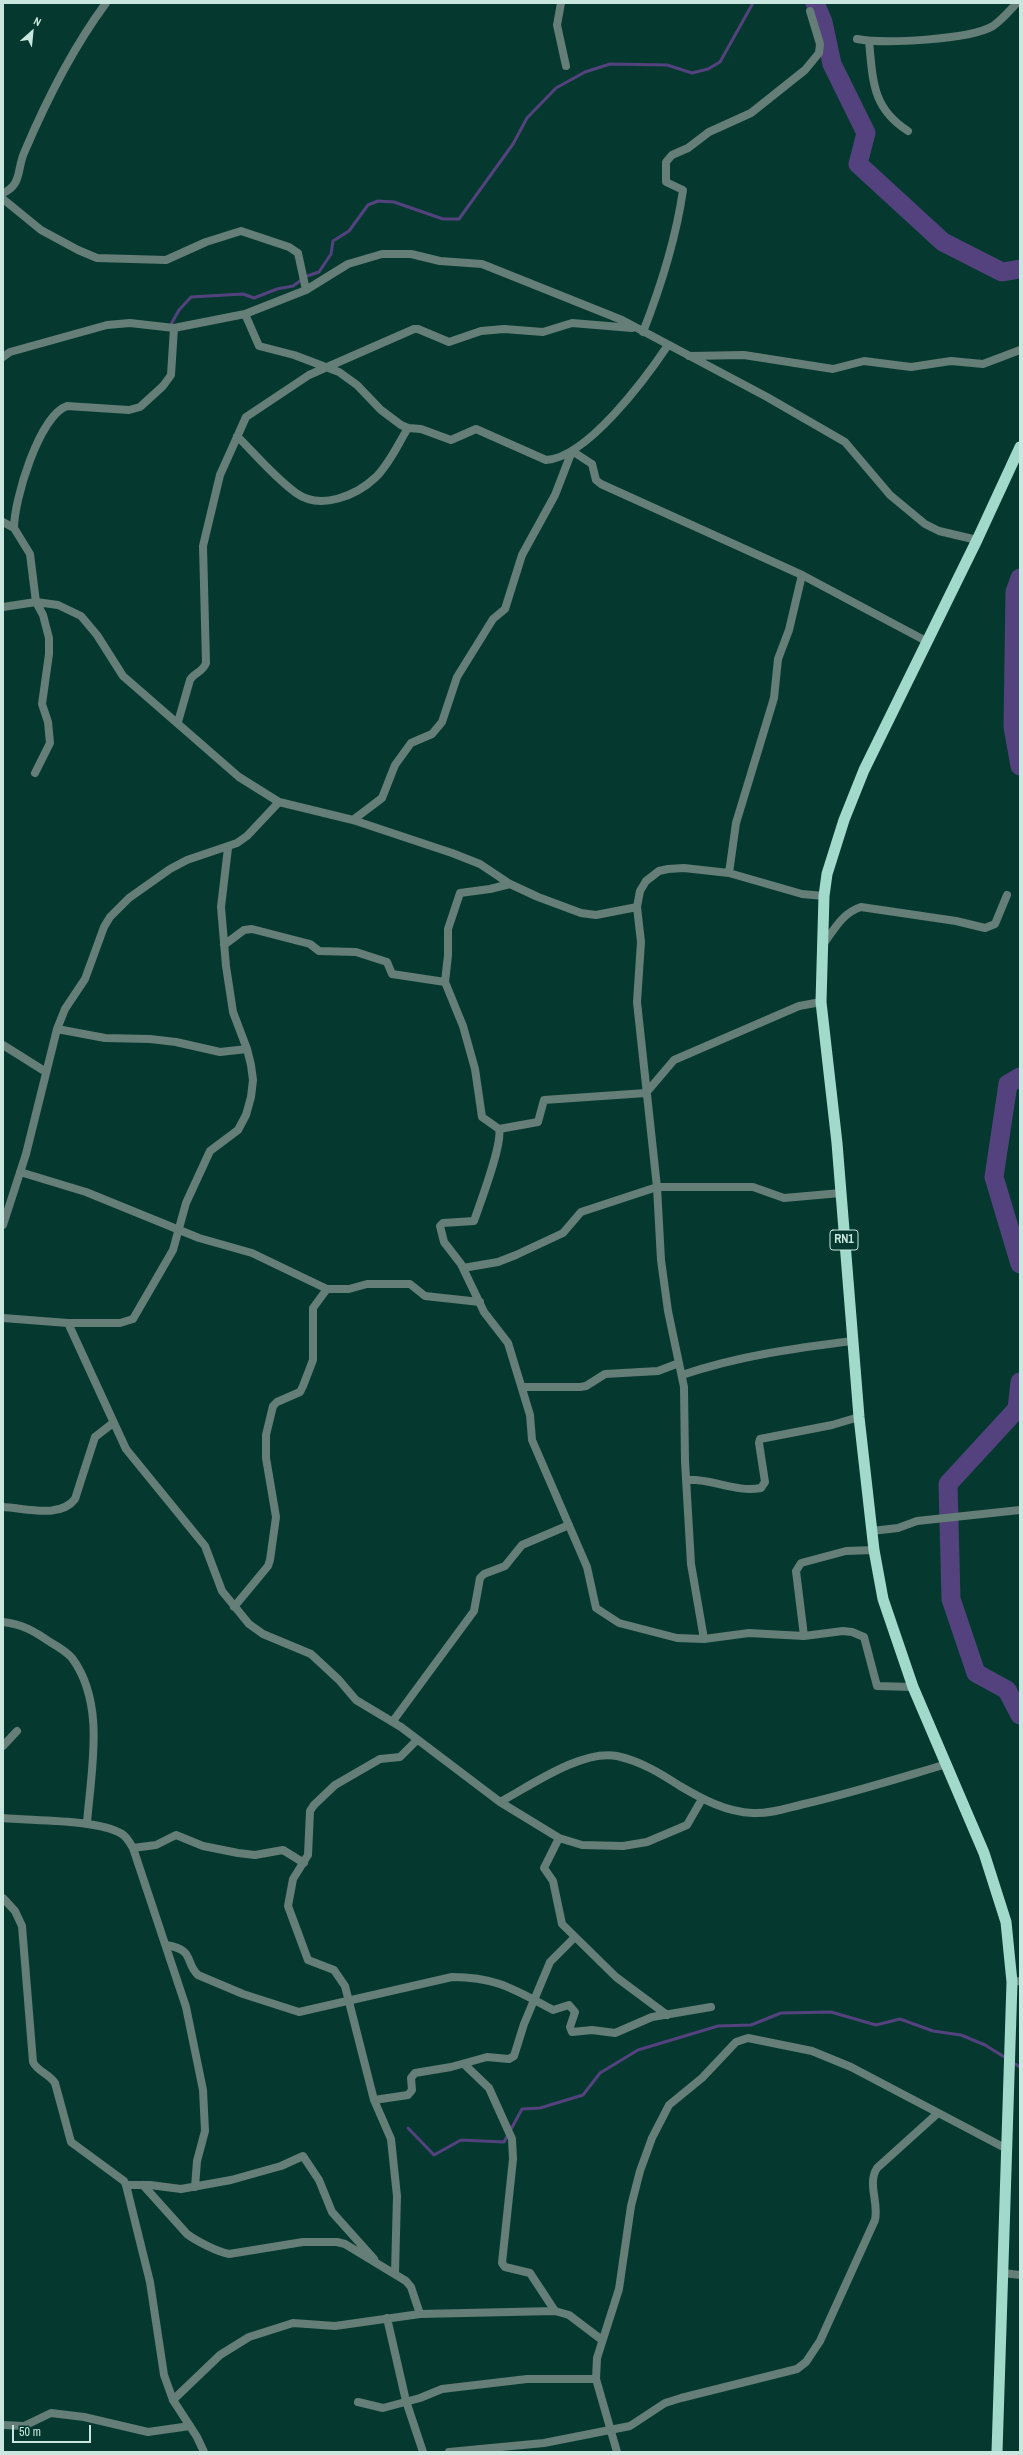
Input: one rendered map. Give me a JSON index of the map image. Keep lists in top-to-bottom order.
{
  "streets": {
    "highway": ["RN1"]
  },
  "scale_bar": "50 m",
  "north": "top right"
}
